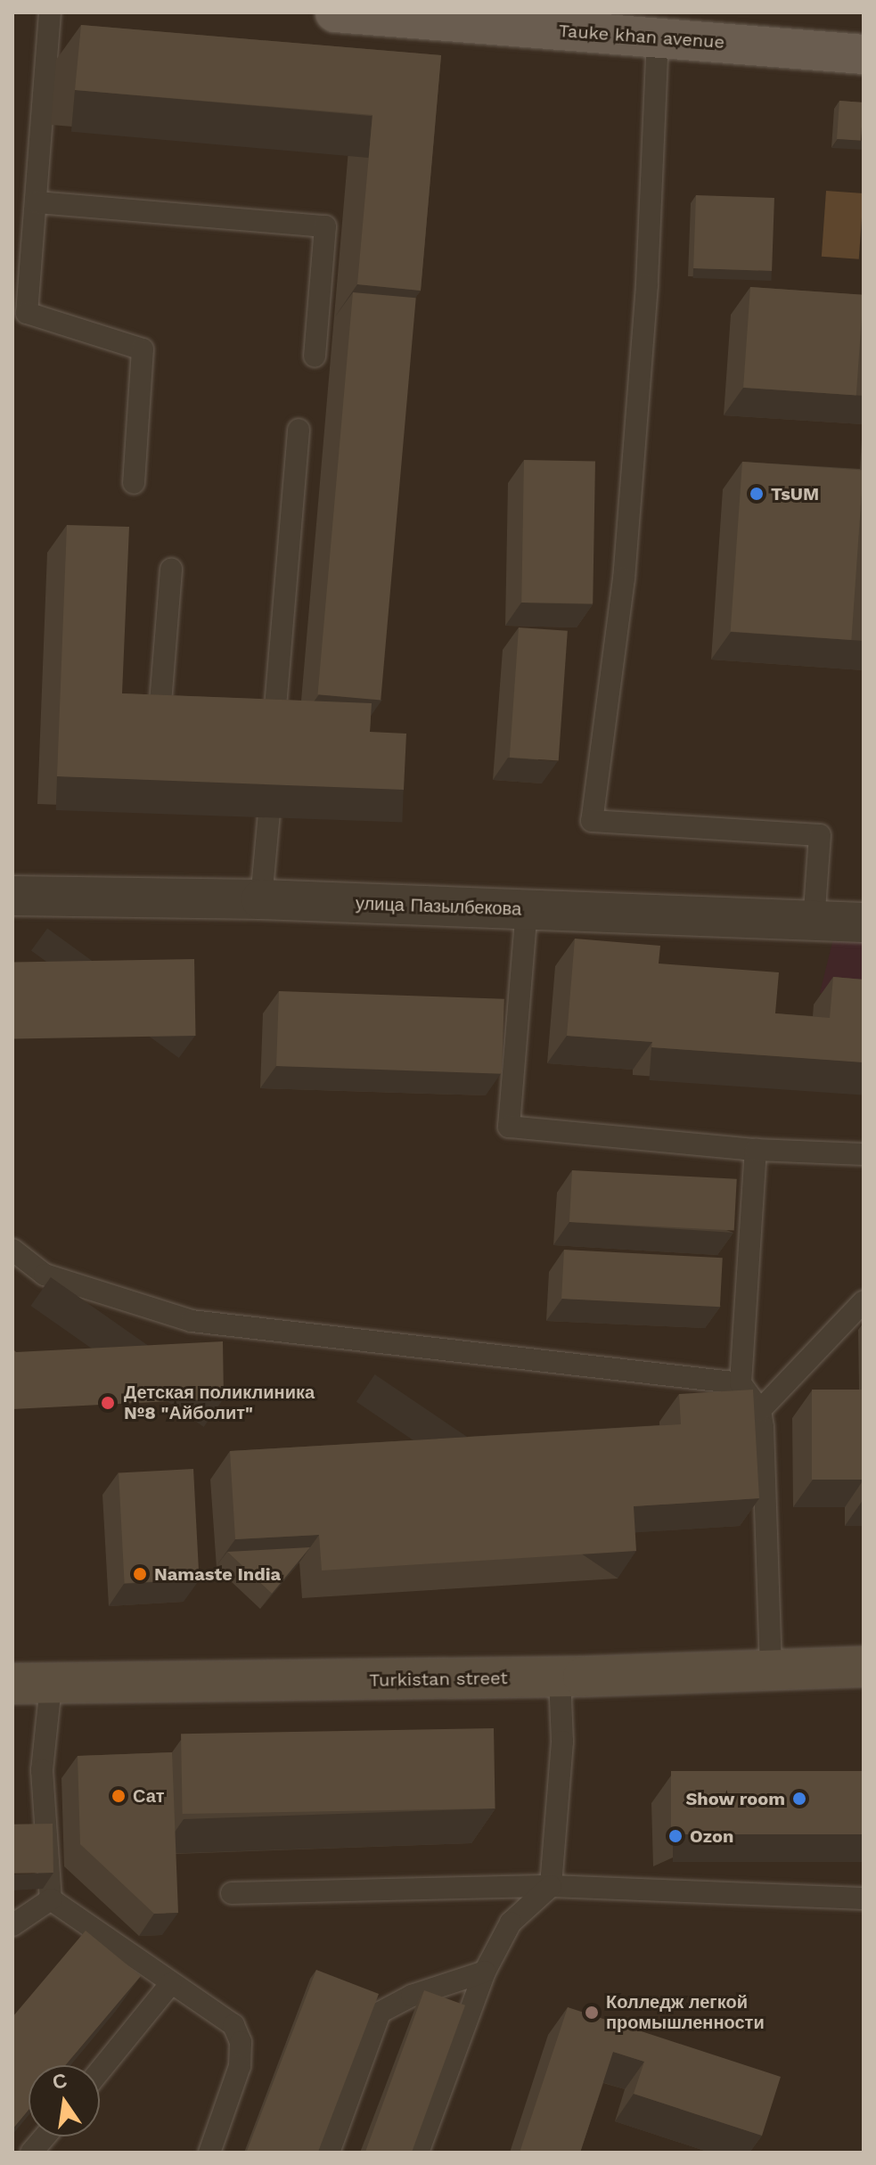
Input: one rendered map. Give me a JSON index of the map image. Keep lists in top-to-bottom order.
{
  "streets": {
    "main road": ["Tauke khan avenue", "Turkistan street"],
    "street": ["улица Пазылбекова"]
  },
  "places": [
    "TsUM",
    "Детская поликлиника №8 \"Айболит\"",
    "Namaste India",
    "Сат",
    "Show room",
    "Ozon",
    "Колледж легкой промышленности"
  ],
  "north": "top"
}
